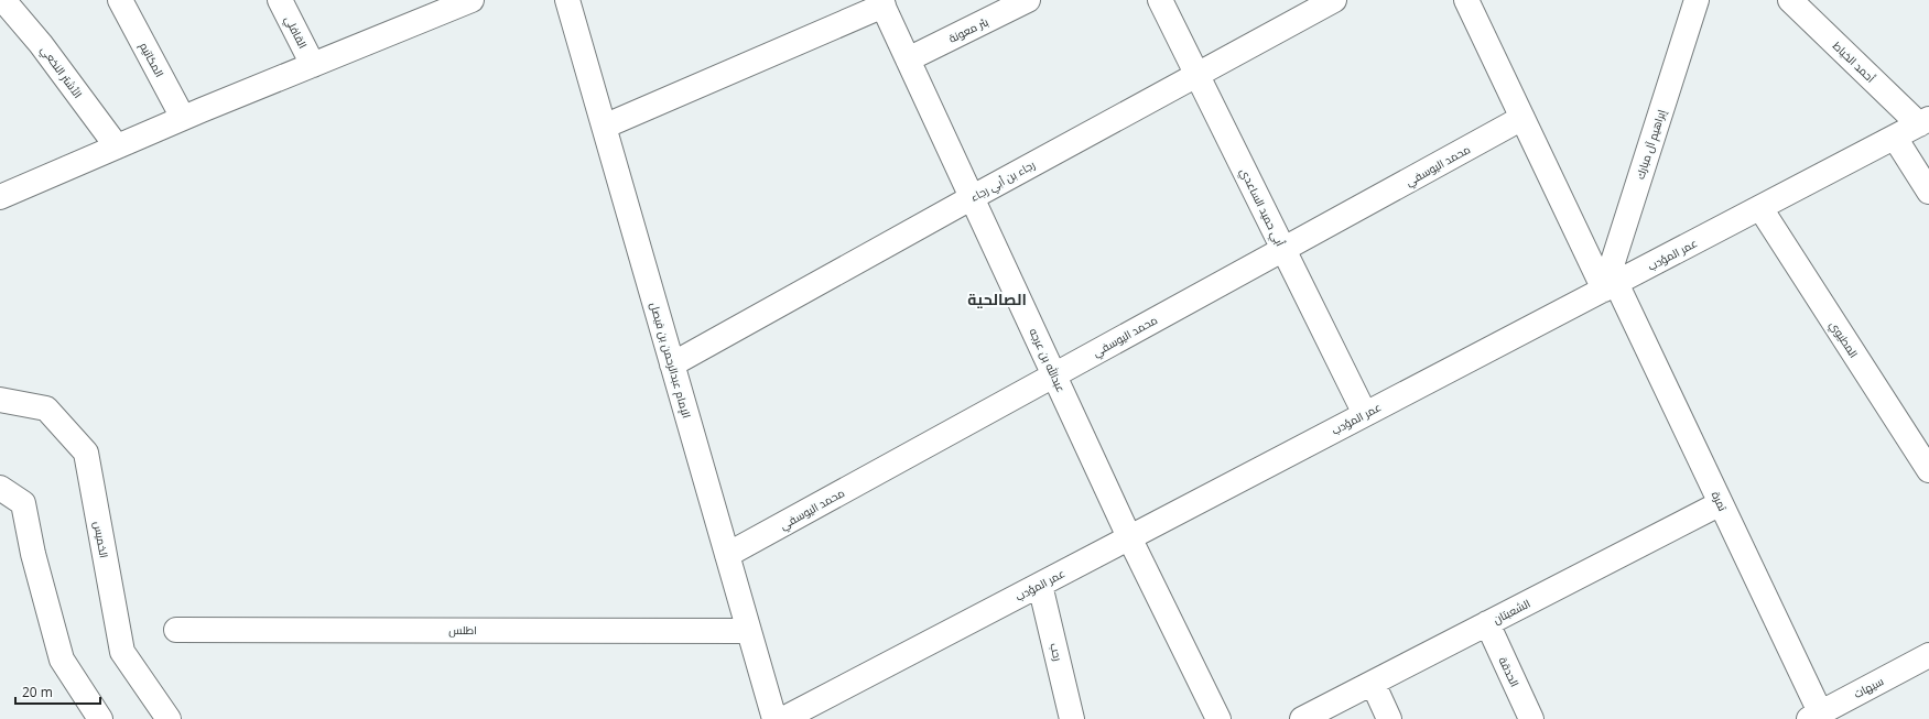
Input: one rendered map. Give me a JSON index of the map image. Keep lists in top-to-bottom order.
{
  "streets": {
    "street": [
      "بئر معونة",
      "القافلي",
      "المكاتيم",
      "أحمد الخياط",
      "الأشتر النخعي",
      "إبراهيم آل مبارك",
      "محمد اليوسفي",
      "رجاء بن أبي رجاء",
      "أبي حميد الساعدي",
      "عمر المؤدب",
      "المطيوي",
      "الإمام عبدالرحمن بن فيصل",
      "عبدالله بن عرجه",
      "تمرة",
      "الخميس",
      "الشعبتان",
      "اطلس",
      "رحب",
      "الحدقة",
      "سيهات"
    ]
  },
  "crossings": [
    ["بئر معونة", "عبدالله بن عرجه"],
    ["أحمد الخياط", "عمر المؤدب"],
    ["إبراهيم آل مبارك", "عمر المؤدب"],
    ["إبراهيم آل مبارك", "تمرة"],
    ["محمد اليوسفي", "أبي حميد الساعدي"],
    ["محمد اليوسفي", "الإمام عبدالرحمن بن فيصل"],
    ["محمد اليوسفي", "عبدالله بن عرجه"],
    ["محمد اليوسفي", "تمرة"],
    ["رجاء بن أبي رجاء", "أبي حميد الساعدي"],
    ["رجاء بن أبي رجاء", "الإمام عبدالرحمن بن فيصل"],
    ["رجاء بن أبي رجاء", "عبدالله بن عرجه"],
    ["أبي حميد الساعدي", "عمر المؤدب"],
    ["عمر المؤدب", "المطيوي"],
    ["عمر المؤدب", "عبدالله بن عرجه"],
    ["عمر المؤدب", "تمرة"],
    ["عمر المؤدب", "رحب"],
    ["الإمام عبدالرحمن بن فيصل", "اطلس"],
    ["تمرة", "الشعبتان"],
    ["تمرة", "سيهات"],
    ["الشعبتان", "الحدقة"]
  ],
  "districts": ["الصالحية"],
  "scale_bar": "20 m"
}
